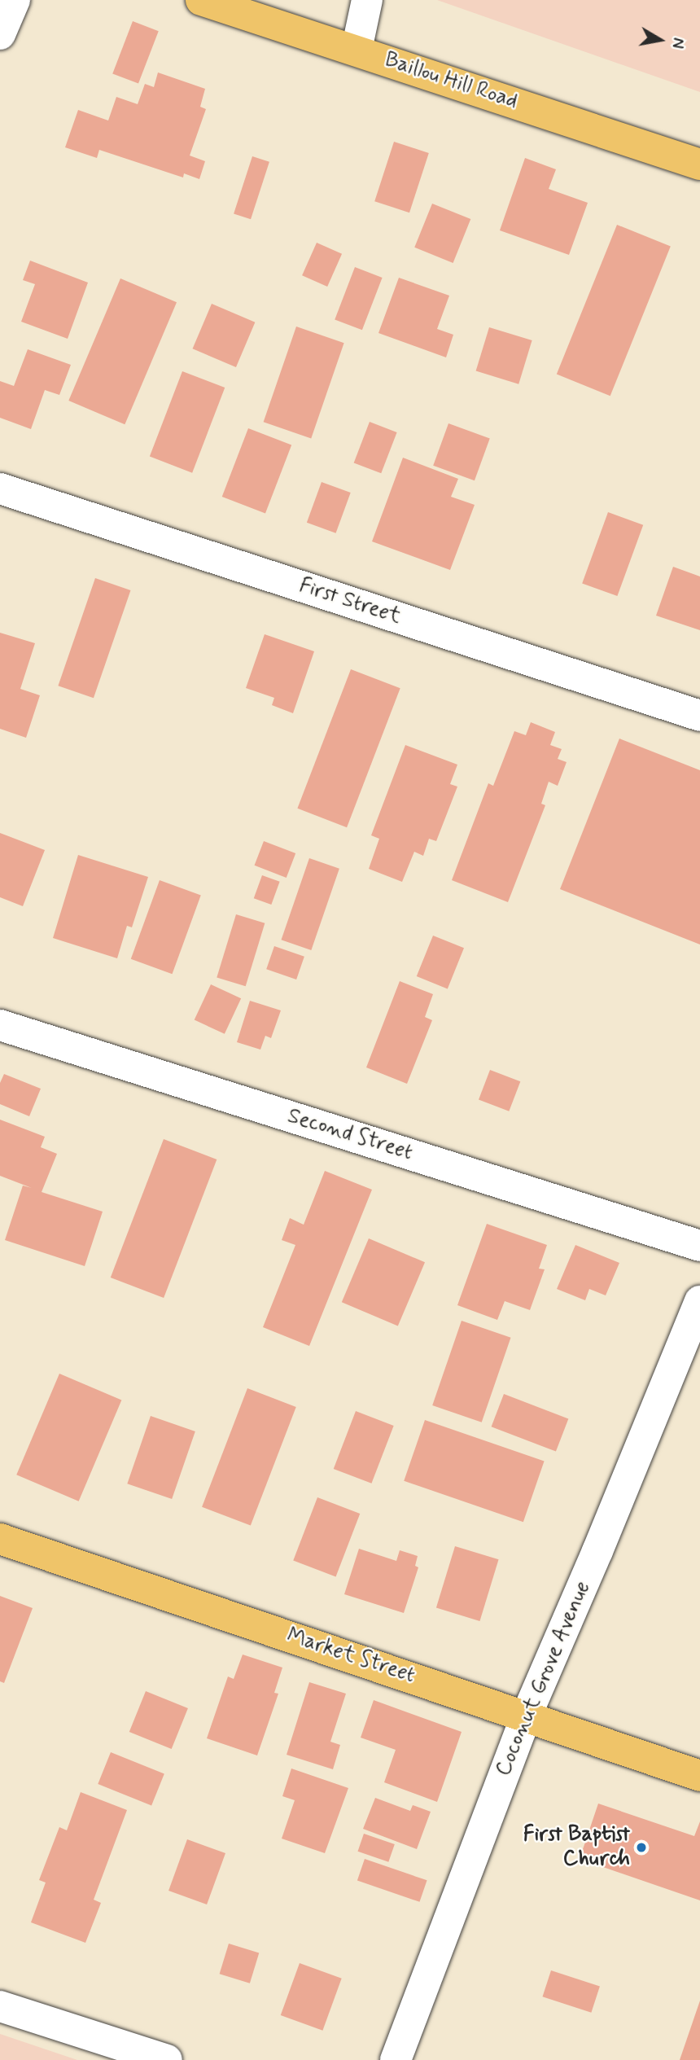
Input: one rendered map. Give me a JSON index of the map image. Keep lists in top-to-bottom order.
{
  "streets": {
    "main road": ["Baillou Hill Road", "Market Street"],
    "street": ["First Street", "Second Street", "Coconut Grove Avenue"]
  },
  "crossings": [
    ["Market Street", "Coconut Grove Avenue"]
  ],
  "places": ["First Baptist Church"],
  "north": "right"
}
